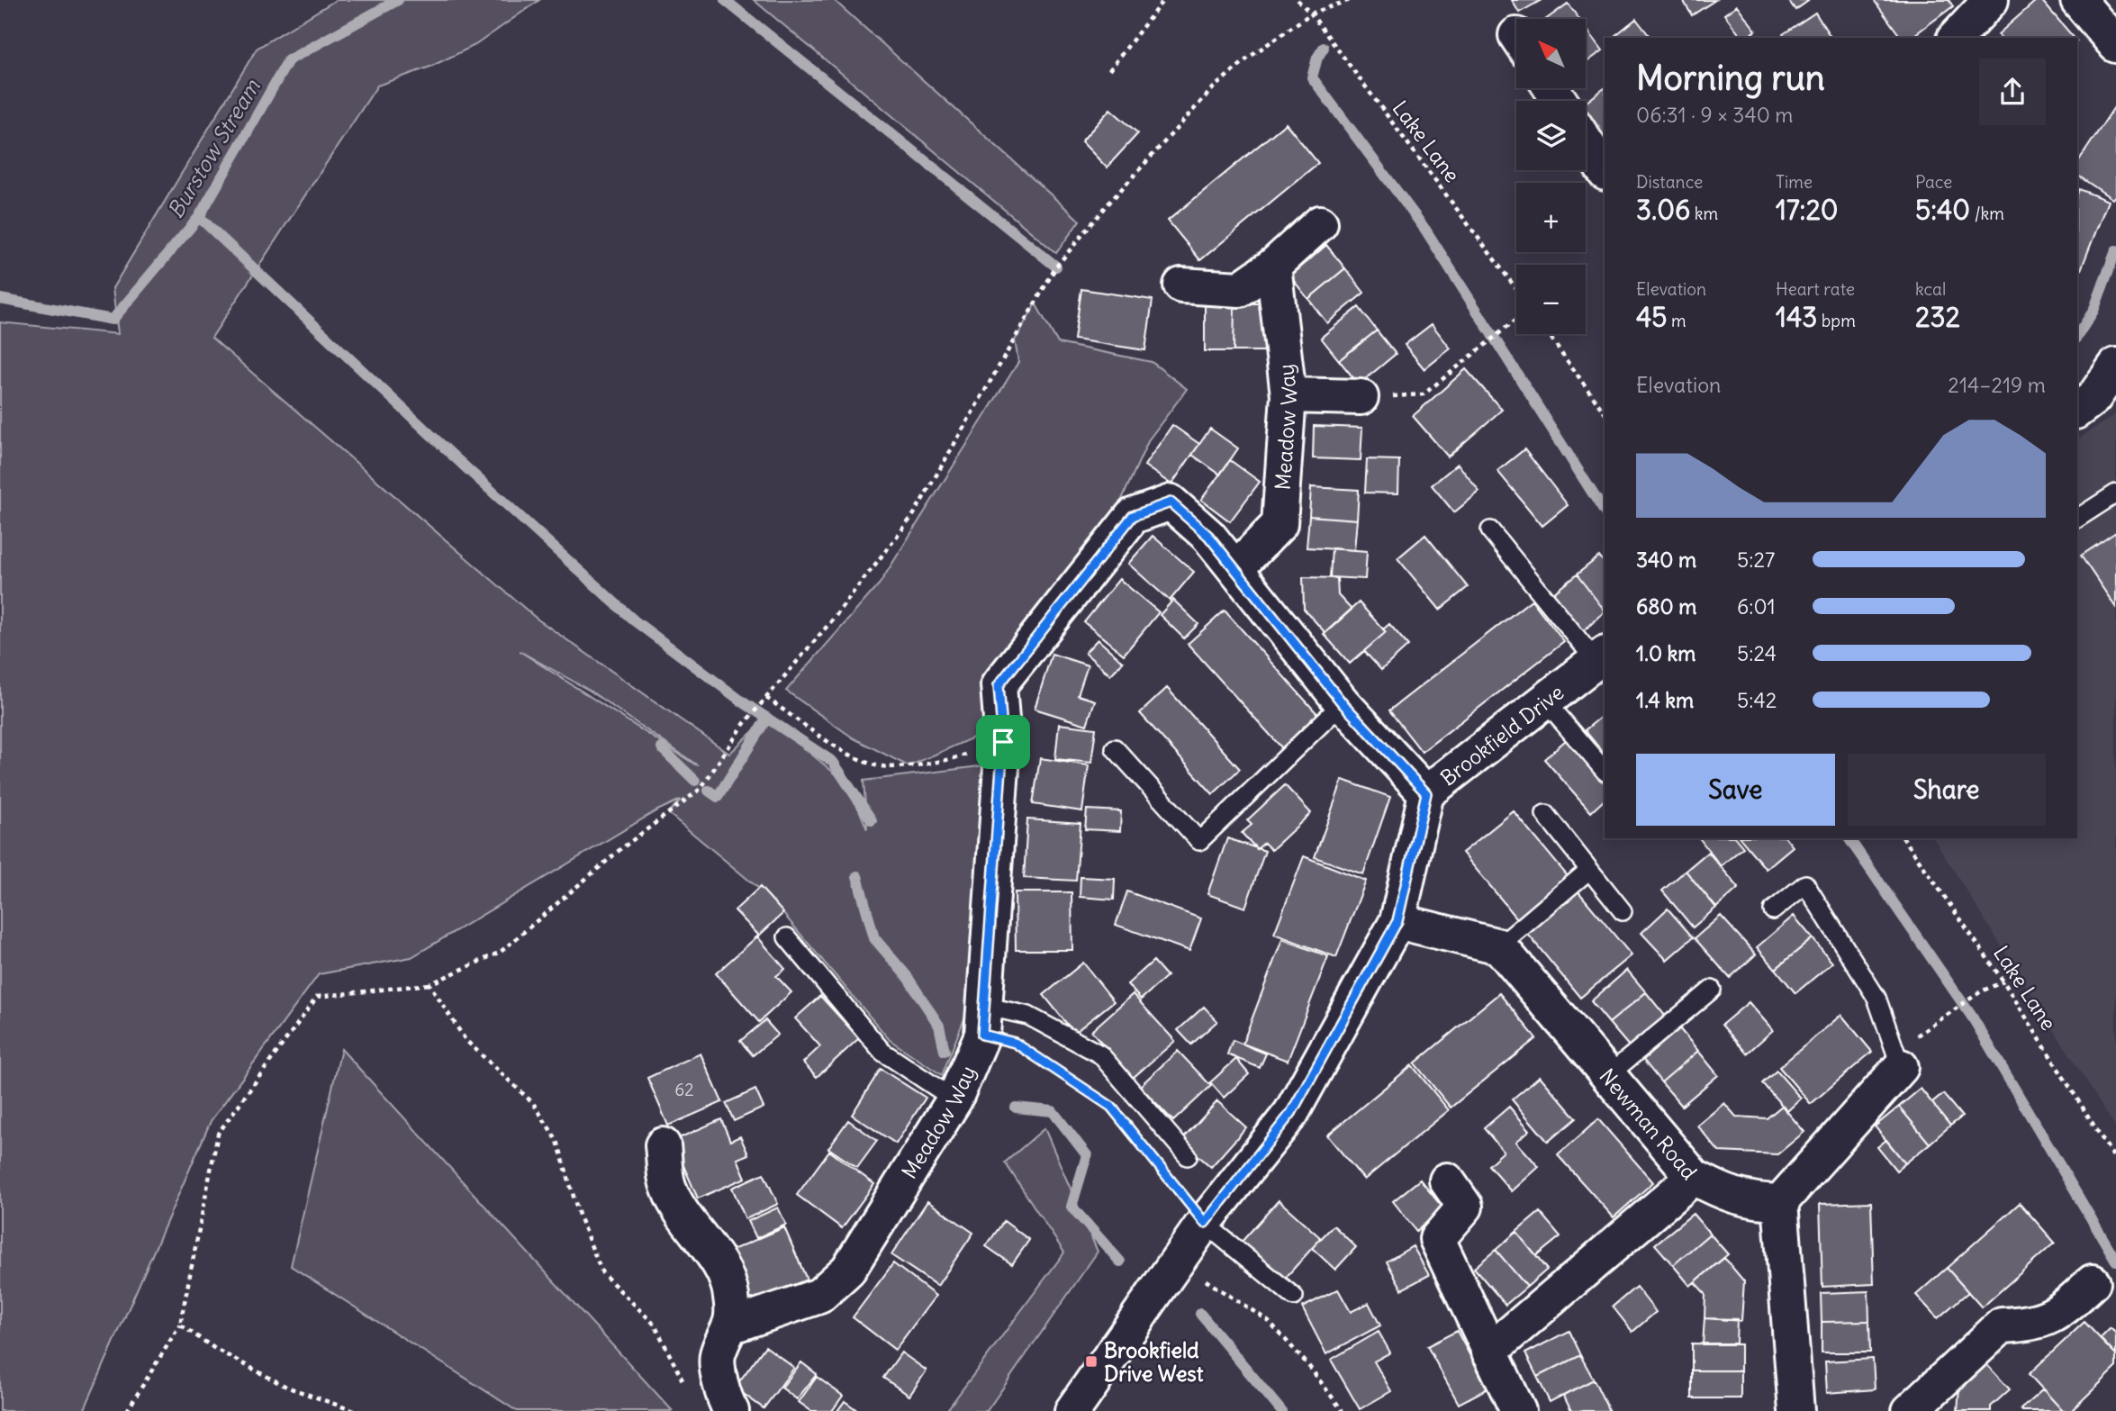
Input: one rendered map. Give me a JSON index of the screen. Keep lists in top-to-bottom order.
{
  "streets": {
    "street": ["Meadow Way", "Brookfield Drive", "Newman Road"],
    "path": ["Lake Lane"]
  },
  "crossings": [
    ["Meadow Way", "Brookfield Drive"]
  ],
  "water": ["Burstow Stream"],
  "places": {
    "transit": ["Brookfield Drive West"]
  },
  "house_numbers": ["62"],
  "north": "top left",
  "page": {
    "map_buttons": ["+", "−"],
    "heading": ["Morning run", "06:31 · 9 × 340 m"],
    "stats": [
      ["Distance", "3.06 km"],
      ["Time", "17:20"],
      ["Pace", "5:40 /km"],
      ["Elevation", "45 m"],
      ["Heart rate", "143 bpm"],
      ["kcal", "232"]
    ],
    "chart": ["Elevation", "214–219 m"],
    "list": [
      {
        "name": "340 m",
        "note": "5:27"
      },
      {
        "name": "680 m",
        "note": "6:01"
      },
      {
        "name": "1.0 km",
        "note": "5:24"
      },
      {
        "name": "1.4 km",
        "note": "5:42"
      }
    ],
    "buttons": ["Save", "Share"]
  }
}
